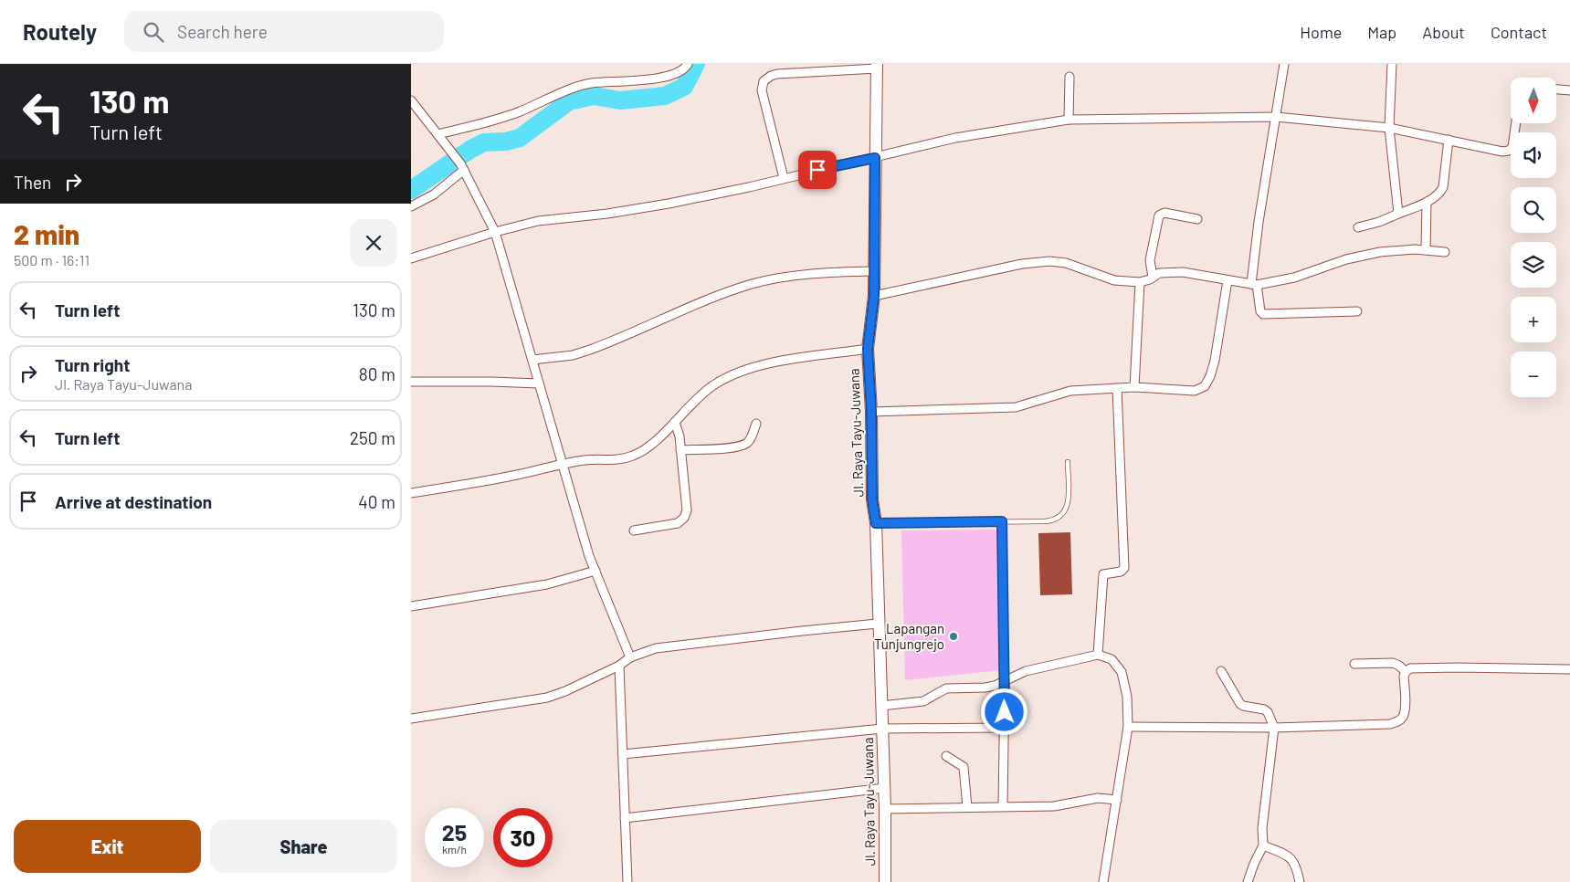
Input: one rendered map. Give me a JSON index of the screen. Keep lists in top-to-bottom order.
{
  "streets": {
    "main road": ["Jl. Raya Tayu-Juwana"]
  },
  "places": ["Lapangan Tunjungrejo"],
  "north": "bottom",
  "page": {
    "header": "Routely",
    "search": "Search here",
    "nav": [
      "Home",
      "Map",
      "About",
      "Contact"
    ],
    "turn": ["130 m", "Turn left"],
    "map_buttons": ["+", "−"],
    "then": "Then",
    "heading": ["2 min", "500 m · 16:11"],
    "list": [
      {
        "name": "Turn left",
        "value": "130 m"
      },
      {
        "name": "Turn right",
        "note": "Jl. Raya Tayu-Juwana",
        "value": "80 m"
      },
      {
        "name": "Turn left",
        "value": "250 m"
      },
      {
        "name": "Arrive at destination",
        "value": "40 m"
      }
    ],
    "speed": "25 km/h",
    "limit": "30",
    "buttons": ["Exit", "Share"]
  }
}
